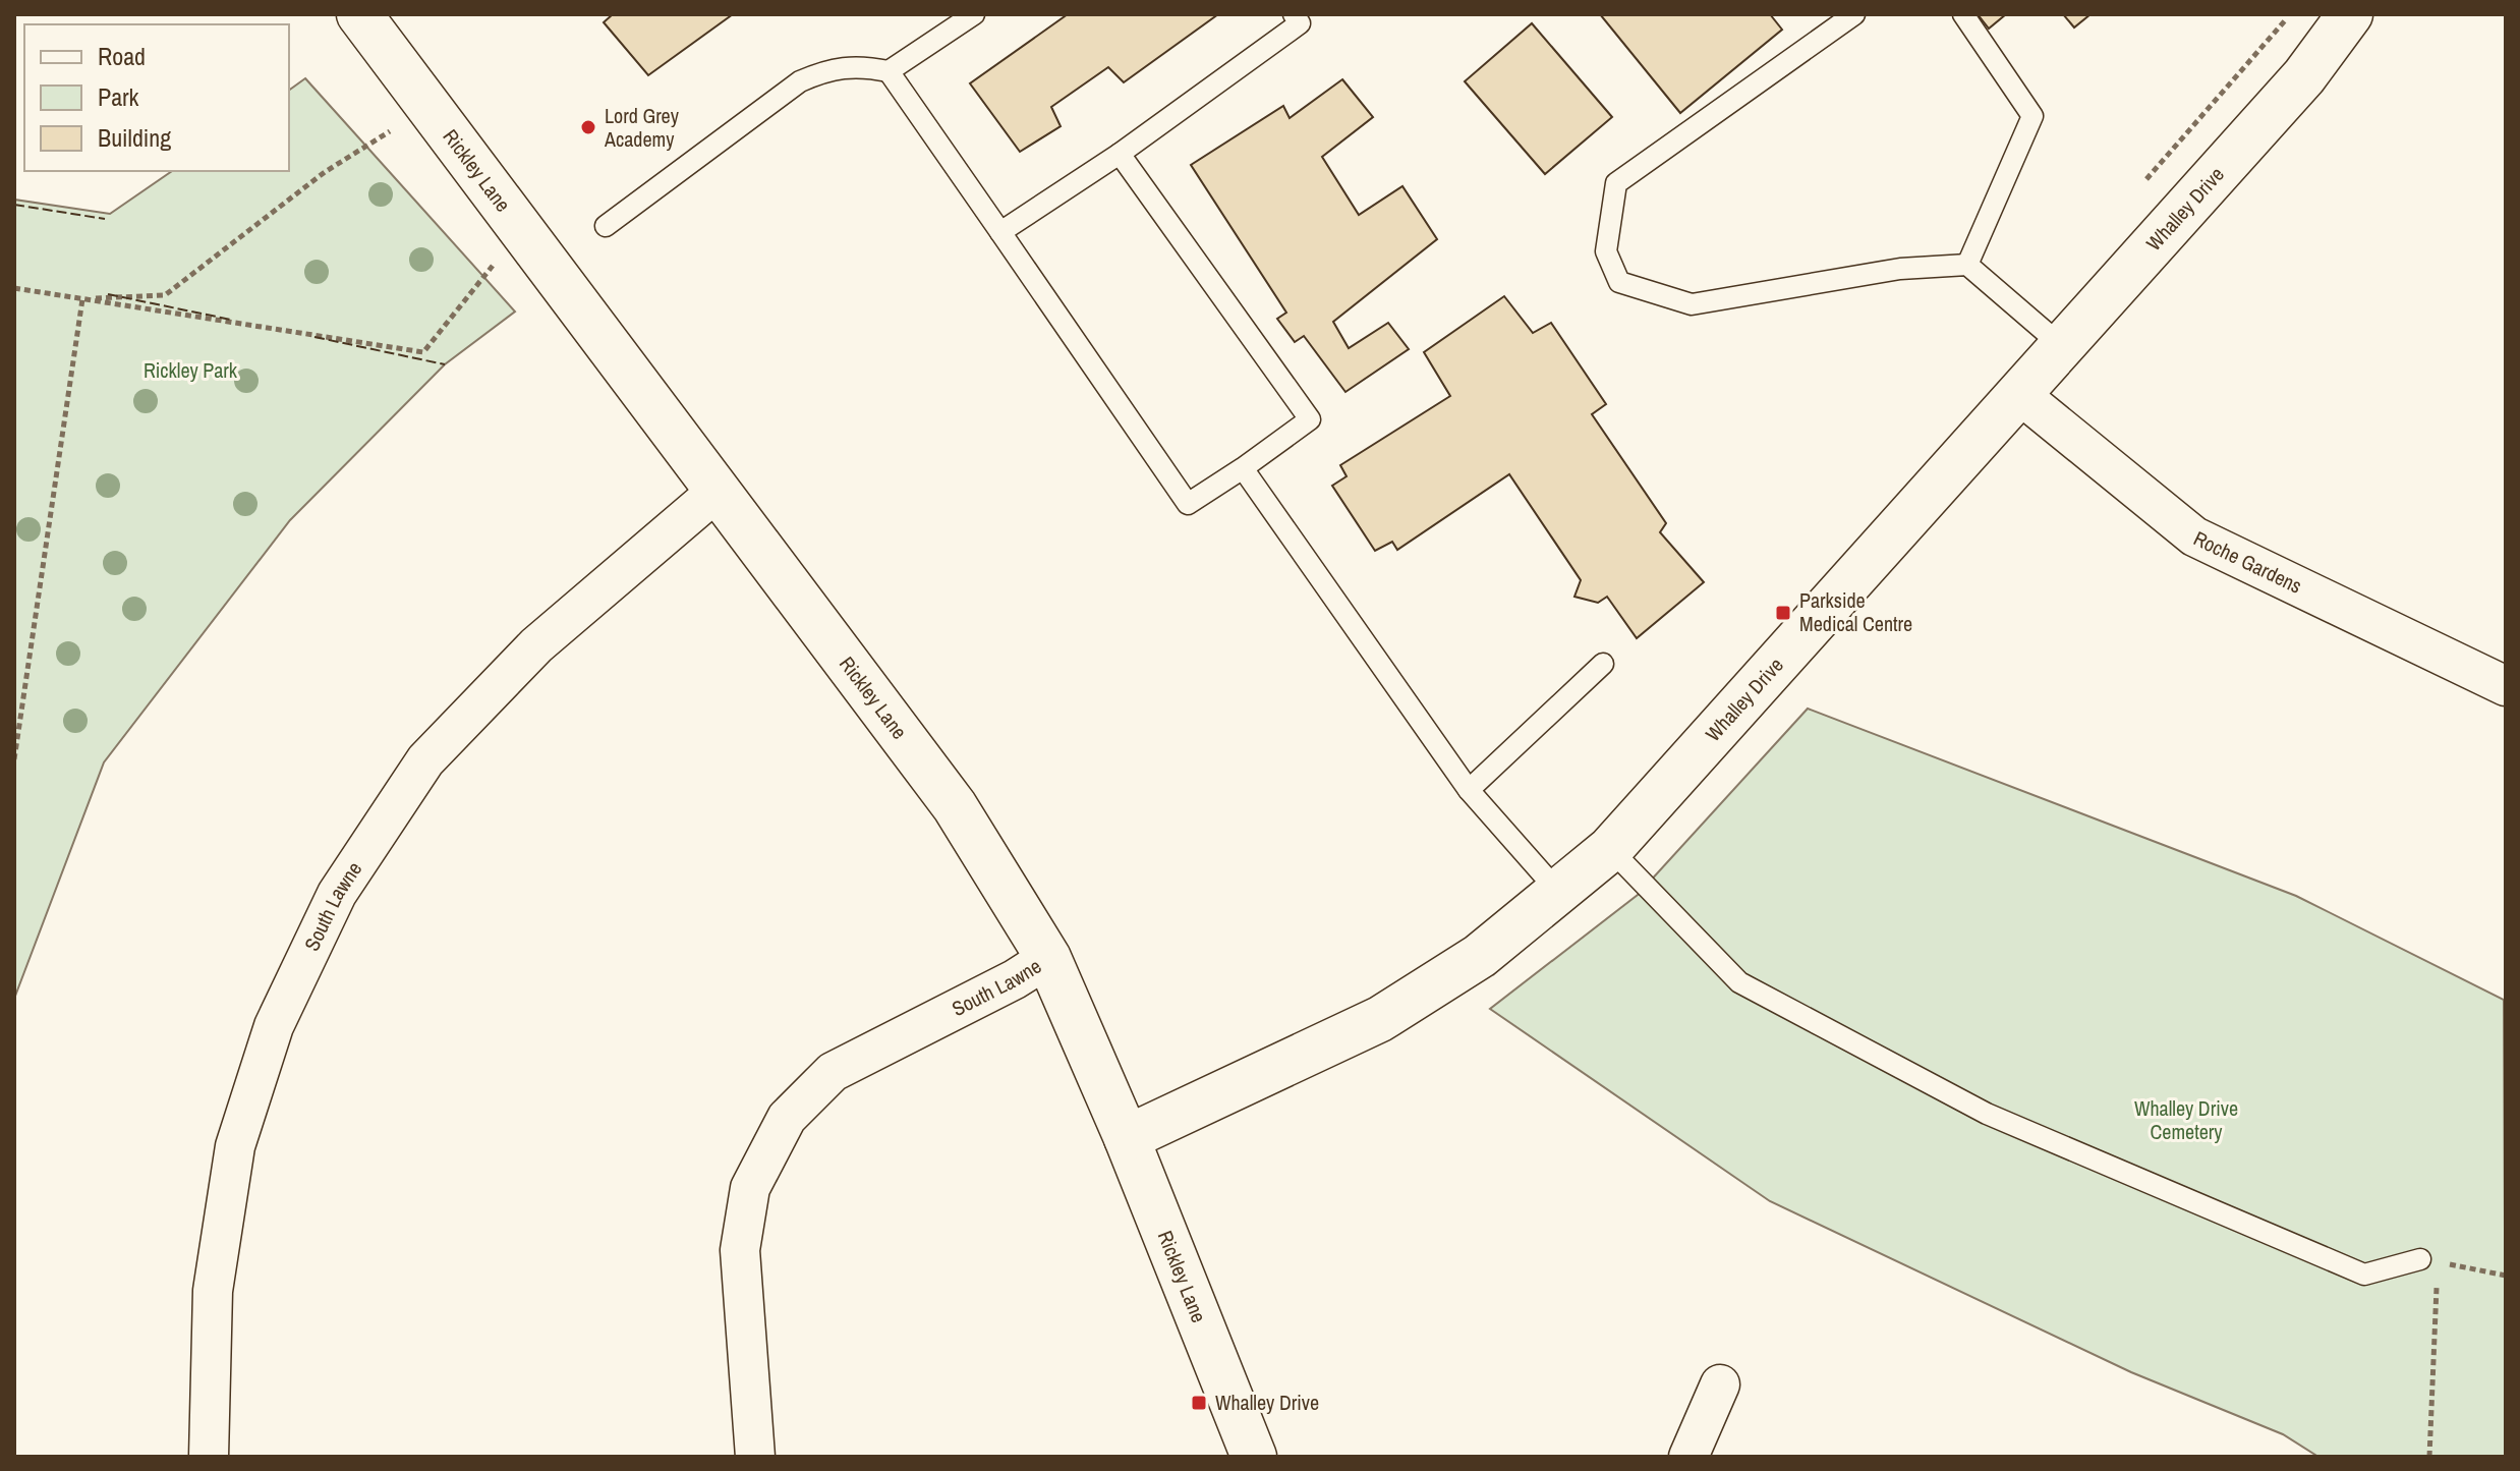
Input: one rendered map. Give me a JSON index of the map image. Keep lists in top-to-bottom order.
{
  "streets": {
    "street": [
      "Rickley Lane",
      "Whalley Drive",
      "Roche Gardens",
      "South Lawne"
    ]
  },
  "crossings": [
    ["Rickley Lane", "Whalley Drive"],
    ["Rickley Lane", "South Lawne"],
    ["Whalley Drive", "Roche Gardens"]
  ],
  "parks": ["Rickley Park", "Whalley Drive Cemetery"],
  "places": {
    "other": ["Lord Grey Academy"],
    "transit": ["Parkside Medical Centre", "Whalley Drive"]
  },
  "legend": ["Road", "Park", "Building"]
}
